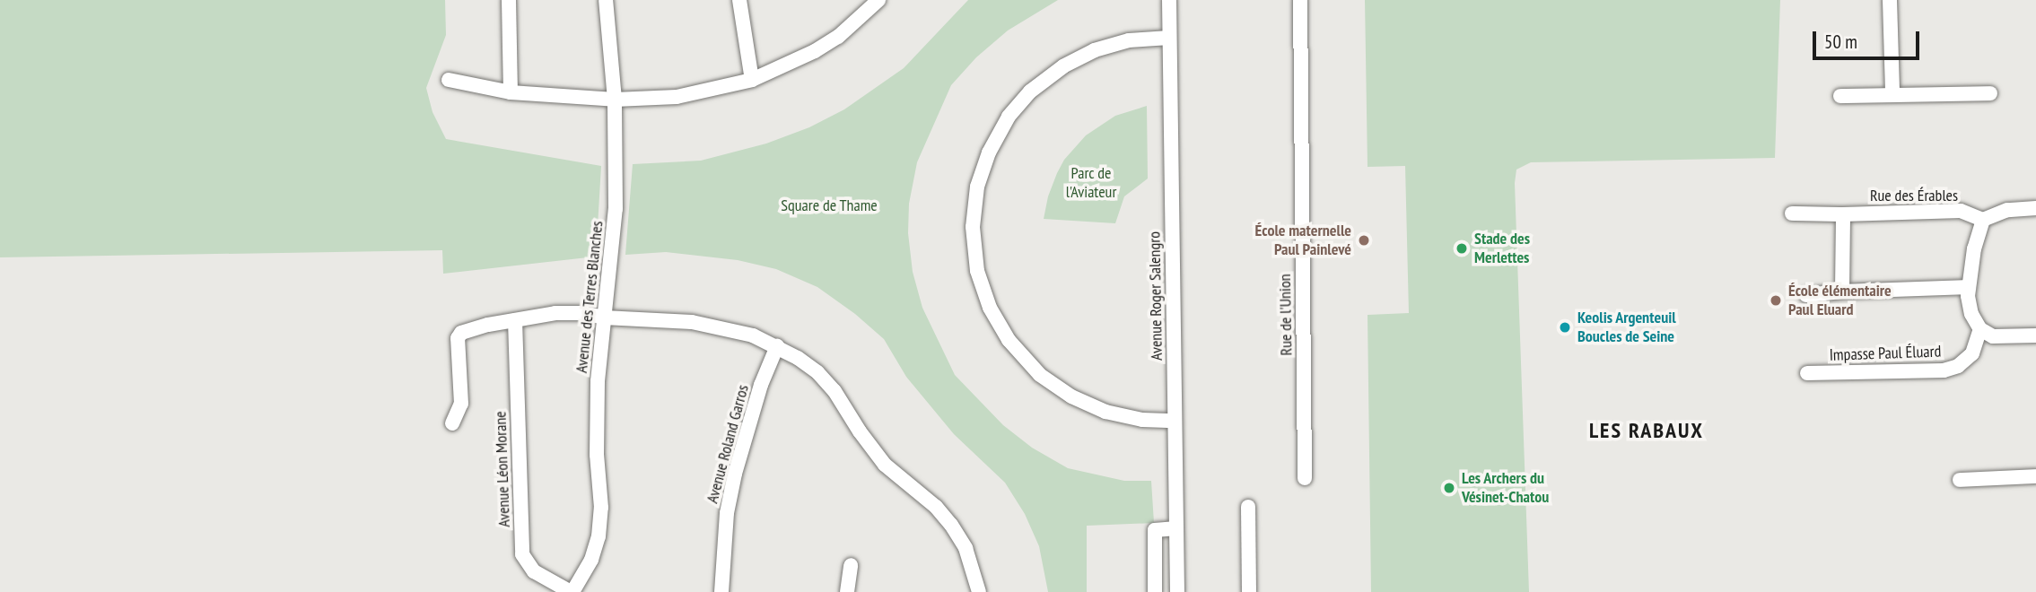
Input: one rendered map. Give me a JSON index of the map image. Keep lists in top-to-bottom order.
{
  "streets": {
    "street": [
      "Rue des Érables",
      "Avenue Roger Salengro",
      "Avenue des Terres Blanches",
      "Rue de l'Union",
      "Impasse Paul Éluard",
      "Avenue Roland Garros",
      "Avenue Léon Morane"
    ]
  },
  "crossings": [
    ["Avenue des Terres Blanches", "Avenue Léon Morane"]
  ],
  "districts": ["LES RABAUX"],
  "parks": ["Parc de l'Aviateur", "Square de Thame"],
  "places": [
    "École maternelle Paul Painlevé",
    "Stade des Merlettes",
    "École élémentaire Paul Eluard",
    "Keolis Argenteuil Boucles de Seine",
    "Les Archers du Vésinet-Chatou"
  ],
  "scale_bar": "50 m"
}
